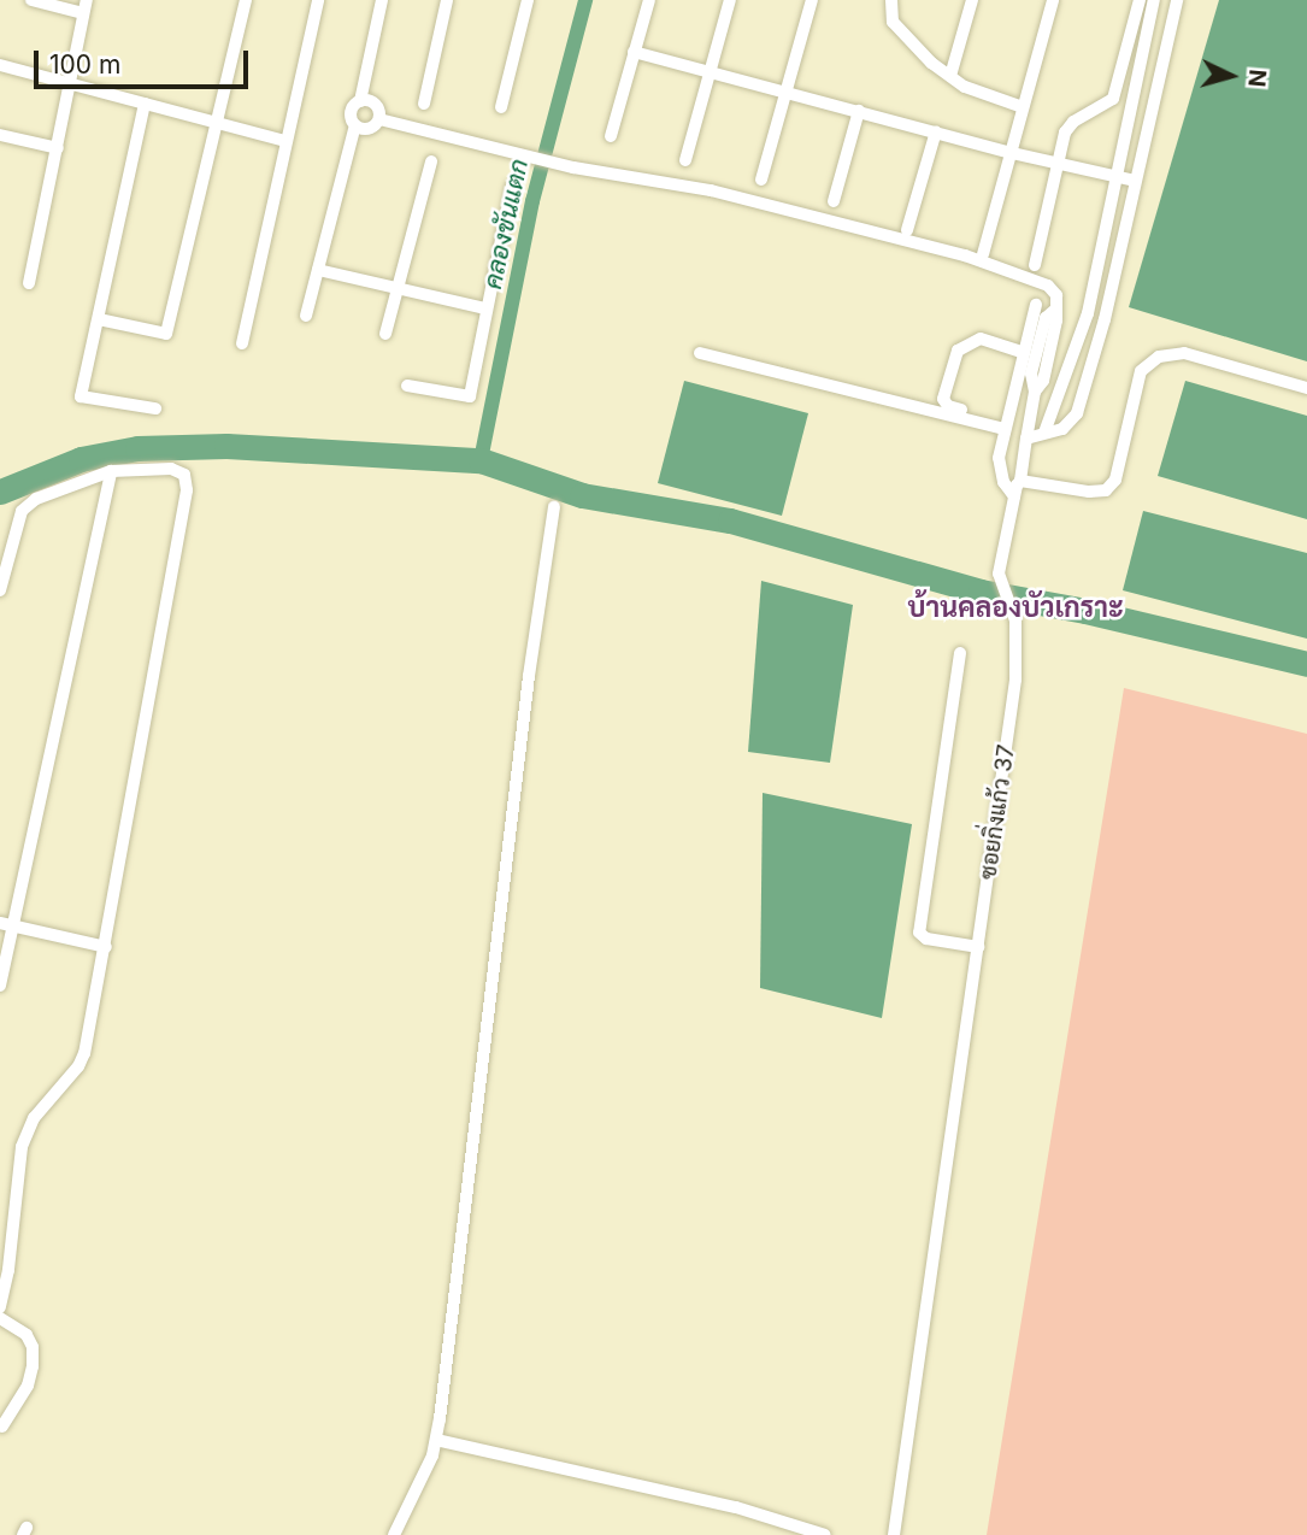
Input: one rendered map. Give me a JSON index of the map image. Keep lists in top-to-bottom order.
{
  "streets": {
    "street": ["ซอยกิ่งแก้ว 37"]
  },
  "districts": ["บ้านคลองบัวเกราะ"],
  "water": ["คลองขันแตก"],
  "scale_bar": "100 m",
  "north": "right"
}
